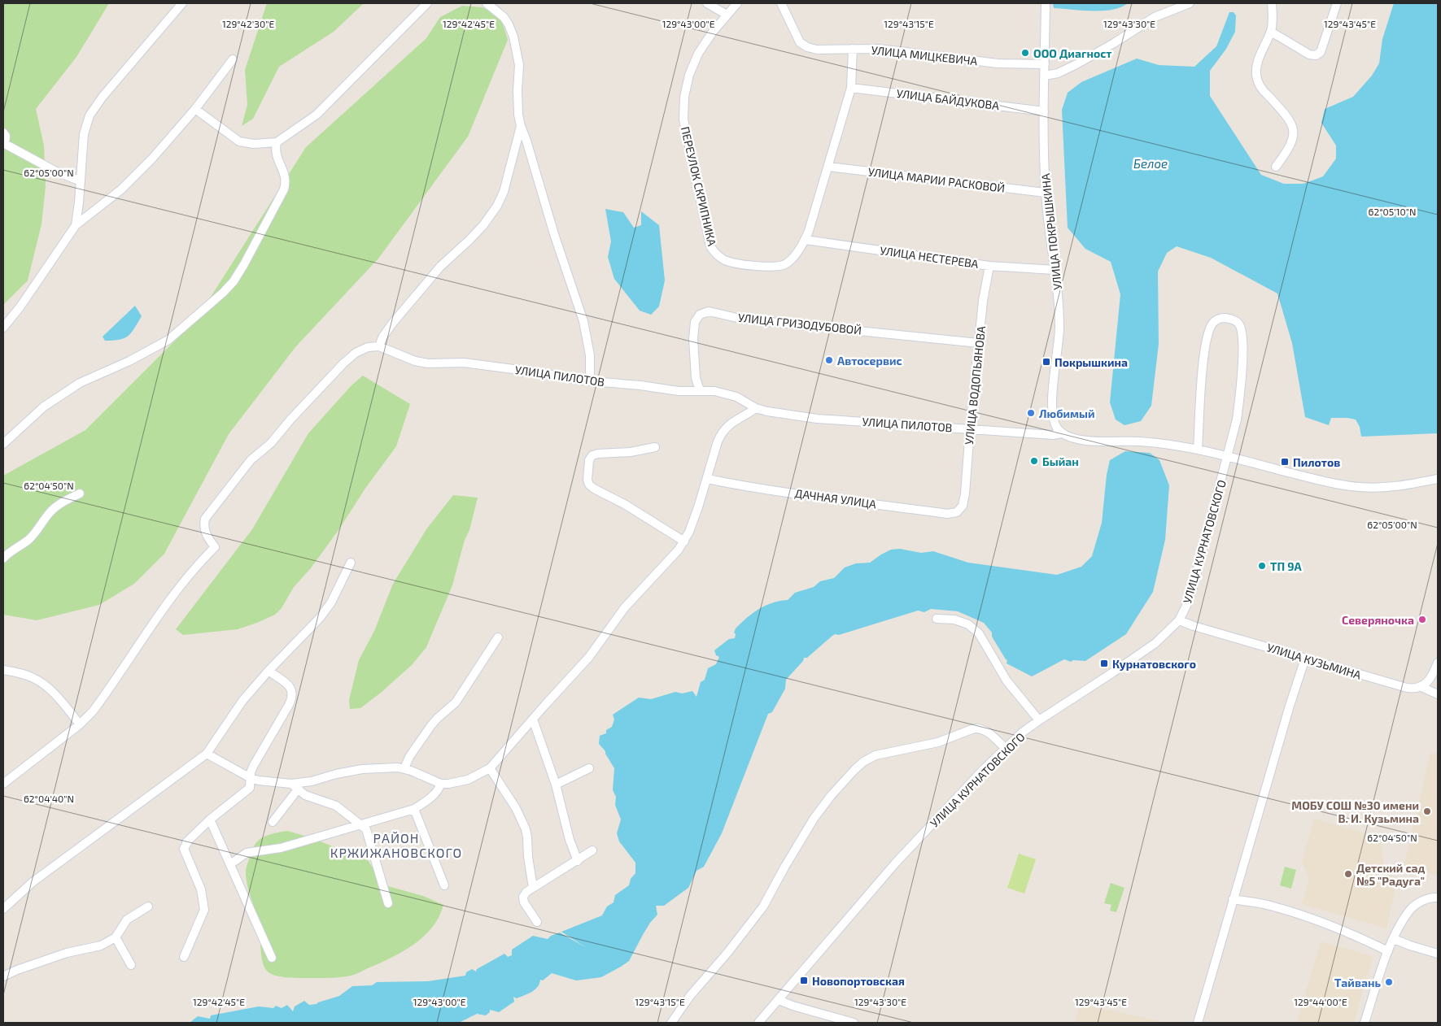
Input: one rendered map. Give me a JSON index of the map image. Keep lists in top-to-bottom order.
{
  "streets": {
    "street": [
      "УЛИЦА МИЦКЕВИЧА",
      "УЛИЦА БАЙДУКОВА",
      "УЛИЦА МАРИИ РАСКОВОЙ",
      "ПЕРЕУЛОК СКРИПНИКА",
      "УЛИЦА ПОКРЫШКИНА",
      "УЛИЦА НЕСТЕРЕВА",
      "УЛИЦА ГРИЗОДУБОВОЙ",
      "УЛИЦА ПИЛОТОВ",
      "УЛИЦА ВОДОПЬЯНОВА",
      "ДАЧНАЯ УЛИЦА",
      "УЛИЦА КУРНАТОВСКОГО",
      "УЛИЦА КУЗЬМИНА"
    ]
  },
  "crossings": [
    ["УЛИЦА МИЦКЕВИЧА", "ПЕРЕУЛОК СКРИПНИКА"],
    ["УЛИЦА МИЦКЕВИЧА", "УЛИЦА ПОКРЫШКИНА"],
    ["УЛИЦА БАЙДУКОВА", "ПЕРЕУЛОК СКРИПНИКА"],
    ["УЛИЦА БАЙДУКОВА", "УЛИЦА ПОКРЫШКИНА"],
    ["УЛИЦА МАРИИ РАСКОВОЙ", "ПЕРЕУЛОК СКРИПНИКА"],
    ["УЛИЦА МАРИИ РАСКОВОЙ", "УЛИЦА ПОКРЫШКИНА"],
    ["ПЕРЕУЛОК СКРИПНИКА", "УЛИЦА НЕСТЕРЕВА"],
    ["УЛИЦА ПОКРЫШКИНА", "УЛИЦА НЕСТЕРЕВА"],
    ["УЛИЦА ПОКРЫШКИНА", "УЛИЦА ПИЛОТОВ"],
    ["УЛИЦА НЕСТЕРЕВА", "УЛИЦА ВОДОПЬЯНОВА"],
    ["УЛИЦА ГРИЗОДУБОВОЙ", "УЛИЦА ПИЛОТОВ"],
    ["УЛИЦА ГРИЗОДУБОВОЙ", "УЛИЦА ВОДОПЬЯНОВА"],
    ["УЛИЦА ПИЛОТОВ", "УЛИЦА ВОДОПЬЯНОВА"],
    ["УЛИЦА ПИЛОТОВ", "УЛИЦА КУРНАТОВСКОГО"],
    ["УЛИЦА ВОДОПЬЯНОВА", "ДАЧНАЯ УЛИЦА"],
    ["УЛИЦА КУРНАТОВСКОГО", "УЛИЦА КУЗЬМИНА"]
  ],
  "districts": ["РАЙОН КРЖИЖАНОВСКОГО"],
  "water": ["Белое"],
  "places": {
    "other": [
      "ООО Диагност",
      "Автосервис",
      "Любимый",
      "Быйан",
      "ТП 9А",
      "Северяночка",
      "МОБУ СОШ №30 имени В. И. Кузьмина",
      "Детский сад №5 \"Радуга\"",
      "Тайвань"
    ],
    "transit": [
      "Покрышкина",
      "Пилотов",
      "Курнатовского",
      "Новопортовская"
    ]
  },
  "coordinates": [
    "129°42'30\"E",
    "129°42'45\"E",
    "129°43'00\"E",
    "129°43'15\"E",
    "129°43'30\"E",
    "129°43'45\"E",
    "62°05'00\"N",
    "62°05'10\"N",
    "62°04'50\"N",
    "62°04'40\"N",
    "129°44'00\"E"
  ]
}
